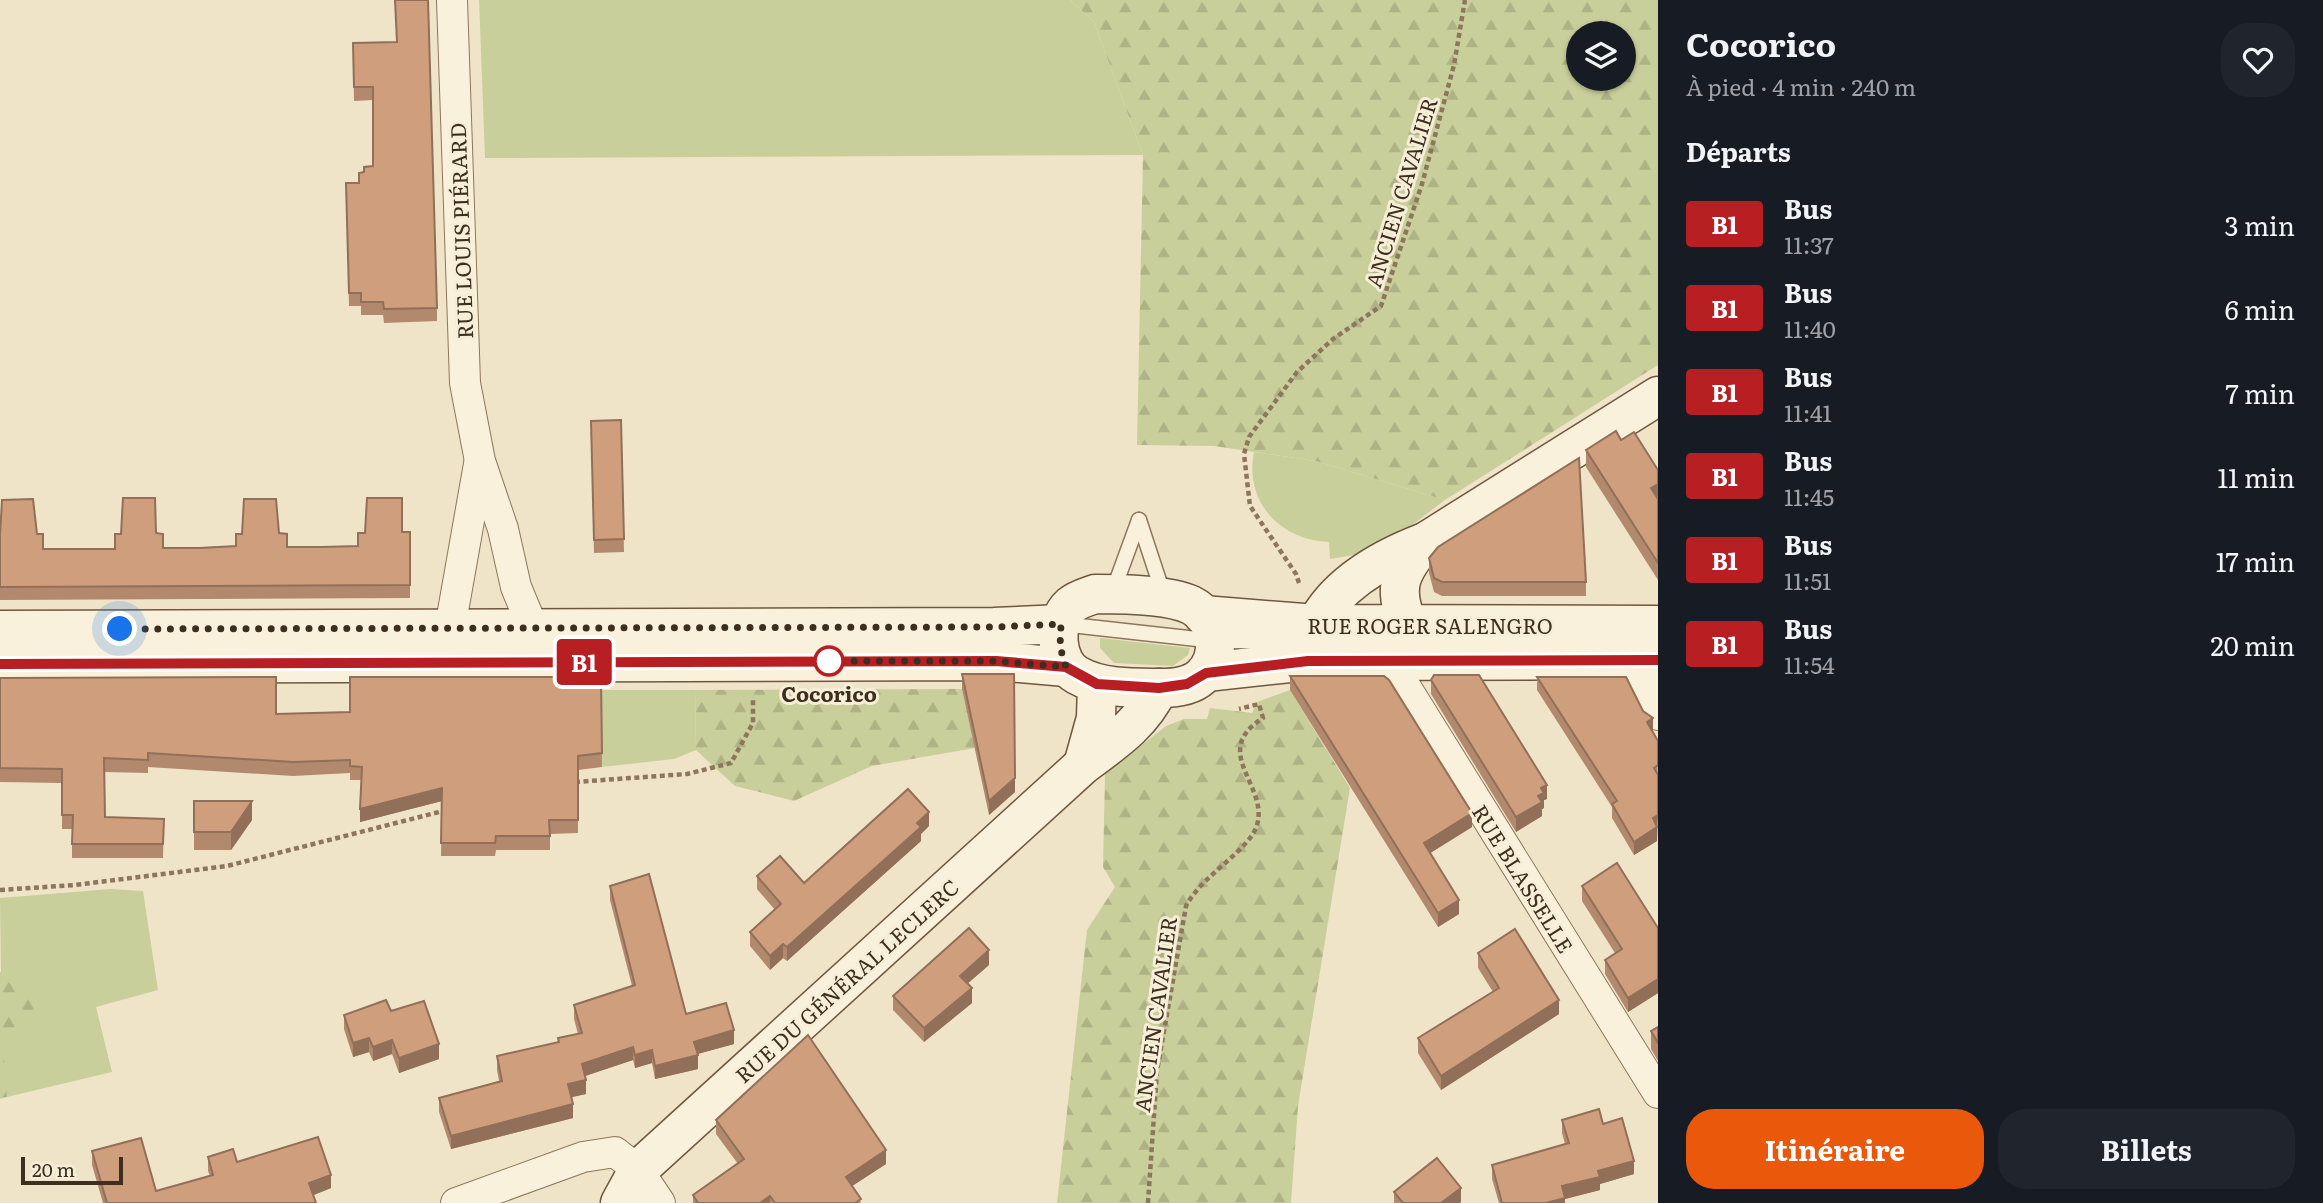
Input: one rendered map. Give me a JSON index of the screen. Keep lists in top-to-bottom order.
{
  "streets": {
    "main road": ["RUE ROGER SALENGRO", "RUE DU GÉNÉRAL LECLERC"],
    "street": ["RUE LOUIS PIÉRARD", "RUE BLASSELLE"],
    "path": ["ANCIEN CAVALIER"]
  },
  "crossings": [
    ["RUE ROGER SALENGRO", "RUE BLASSELLE"]
  ],
  "places": ["Cocorico"],
  "lines": ["bus line B1"],
  "scale_bar": "20 m",
  "page": {
    "on_map": "B1",
    "heading": [
      ["Cocorico", "À pied · 4 min · 240 m"],
      "Départs"
    ],
    "list": [
      {
        "mark": "B1",
        "name": "Bus",
        "note": "11:37",
        "value": "3 min"
      },
      {
        "mark": "B1",
        "name": "Bus",
        "note": "11:40",
        "value": "6 min"
      },
      {
        "mark": "B1",
        "name": "Bus",
        "note": "11:41",
        "value": "7 min"
      },
      {
        "mark": "B1",
        "name": "Bus",
        "note": "11:45",
        "value": "11 min"
      },
      {
        "mark": "B1",
        "name": "Bus",
        "note": "11:51",
        "value": "17 min"
      },
      {
        "mark": "B1",
        "name": "Bus",
        "note": "11:54",
        "value": "20 min"
      }
    ],
    "buttons": ["Itinéraire", "Billets"],
    "scale": "20 m"
  }
}
